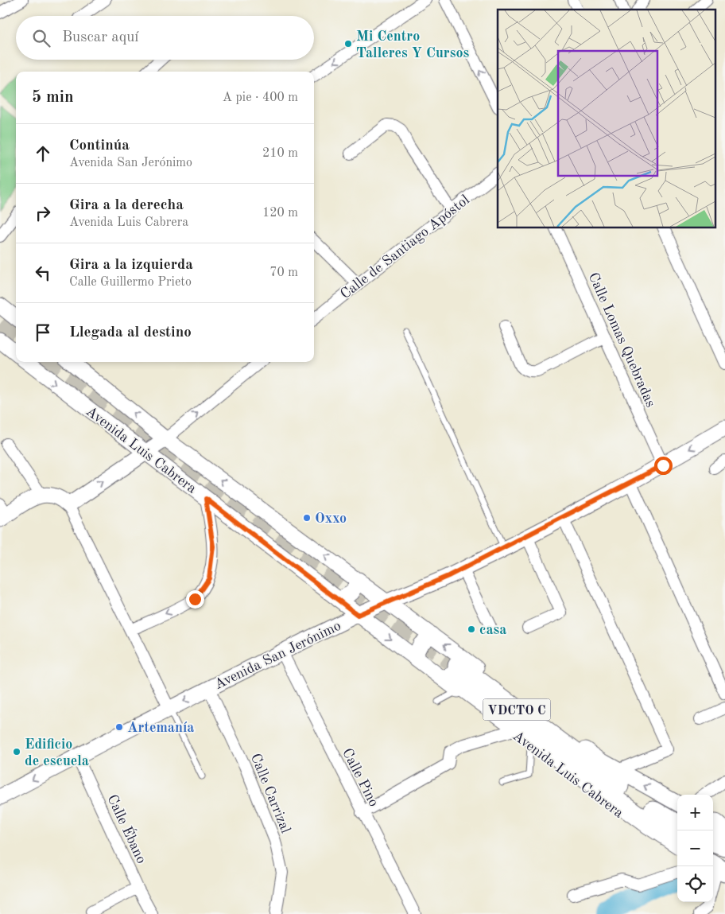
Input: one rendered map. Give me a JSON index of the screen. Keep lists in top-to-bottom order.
{
  "streets": {
    "highway": ["VDCTO C"],
    "main road": ["Avenida Luis Cabrera", "Avenida San Jerónimo"],
    "street": [
      "Calle de Santiago Apóstol",
      "Calle Lomas Quebradas",
      "Calle Pino",
      "Calle Carrizal",
      "Calle Ébano"
    ]
  },
  "crossings": [
    ["Calle Lomas Quebradas", "Avenida San Jerónimo"],
    ["Avenida Luis Cabrera", "Avenida San Jerónimo"],
    ["Avenida Luis Cabrera", "VDCTO C"],
    ["Avenida San Jerónimo", "Calle Pino"],
    ["Avenida San Jerónimo", "Calle Carrizal"],
    ["Avenida San Jerónimo", "Calle Ébano"]
  ],
  "places": [
    "Mi Centro Talleres Y Cursos",
    "Oxxo",
    "casa",
    "Artemanía",
    "Edificio de escuela"
  ],
  "page": {
    "search": "Buscar aquí",
    "heading": ["5 min", "A pie · 400 m"],
    "list": [
      ["Continúa", "Avenida San Jerónimo", "210 m"],
      ["Gira a la derecha", "Avenida Luis Cabrera", "120 m"],
      ["Gira a la izquierda", "Calle Guillermo Prieto", "70 m"],
      "Llegada al destino"
    ],
    "map_buttons": ["+", "−"]
  }
}
